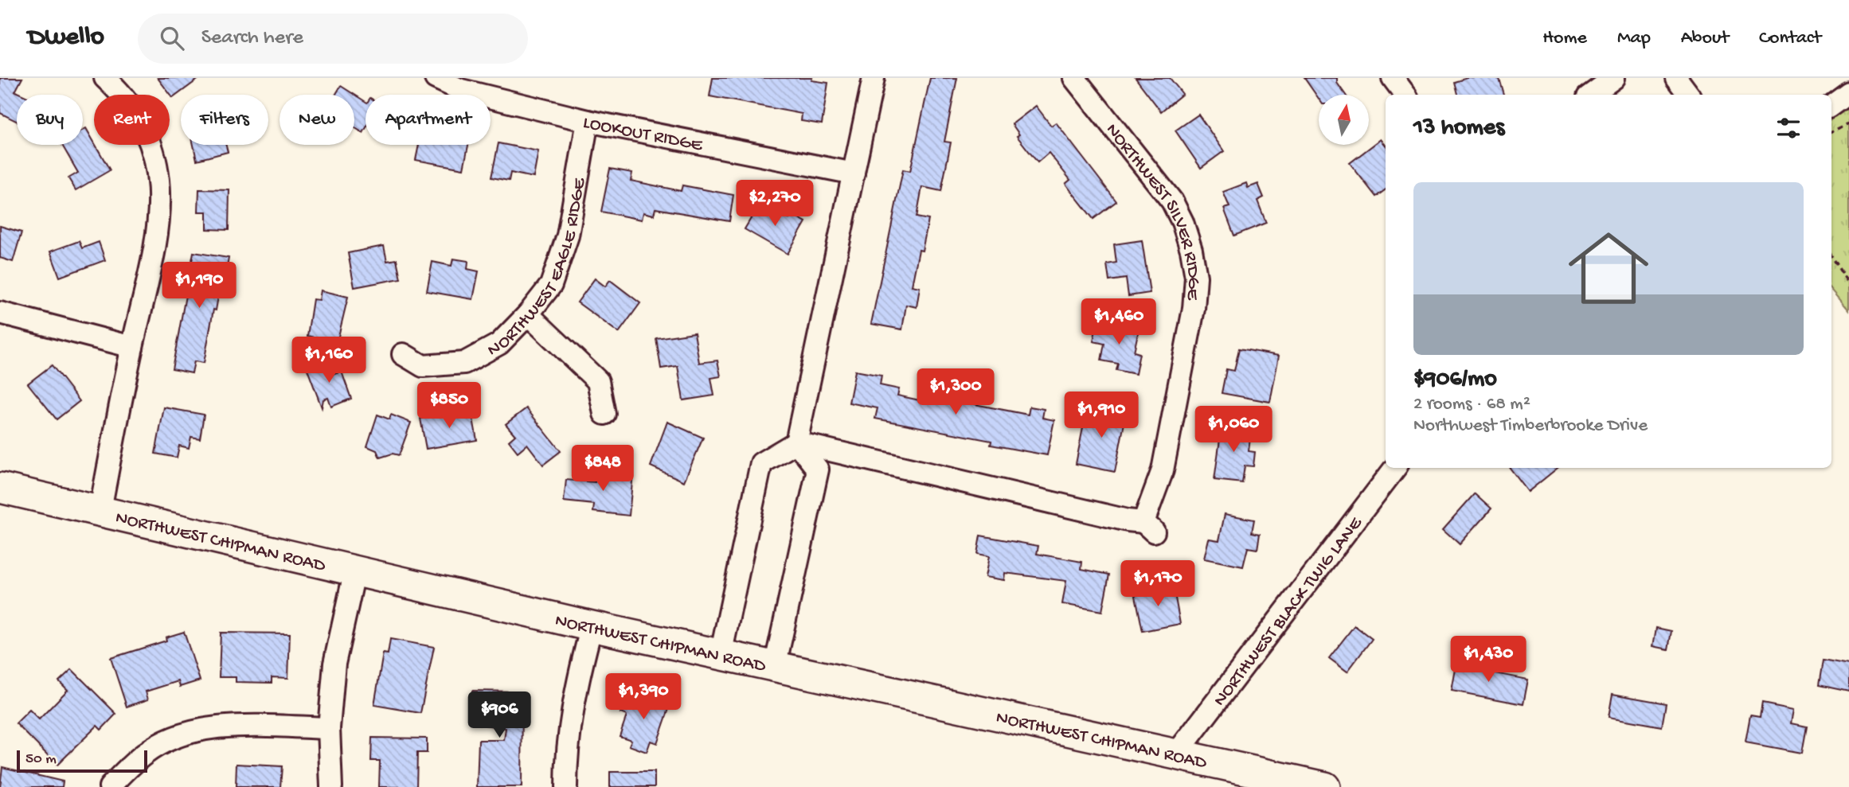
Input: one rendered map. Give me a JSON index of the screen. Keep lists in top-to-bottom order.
{
  "streets": {
    "main road": ["NORTHWEST CHIPMAN ROAD"],
    "street": [
      "LOOKOUT RIDGE",
      "NORTHWEST SILVER RIDGE",
      "NORTHWEST EAGLE RIDGE",
      "NORTHWEST BLACK TWIG LANE"
    ]
  },
  "crossings": [
    ["LOOKOUT RIDGE", "NORTHWEST EAGLE RIDGE"],
    ["NORTHWEST CHIPMAN ROAD", "NORTHWEST BLACK TWIG LANE"]
  ],
  "scale_bar": "50 m",
  "north": "top",
  "page": {
    "header": "Dwello",
    "search": "Search here",
    "nav": [
      "Home",
      "Map",
      "About",
      "Contact"
    ],
    "chip": [
      "Buy",
      "Rent",
      "Filters",
      "New",
      "Apartment"
    ],
    "heading": "13 homes",
    "list": [
      {
        "name": "$906/mo",
        "note": "2 rooms · 68 m² · Northwest Timberbrooke Drive"
      }
    ],
    "price": [
      "$2,270",
      "$1,190",
      "$1,460",
      "$1,160",
      "$1,300",
      "$850",
      "$1,910",
      "$1,060",
      "$848",
      "$1,170",
      "$1,430",
      "$1,390",
      "$906"
    ],
    "scale": "50 m"
  }
}
